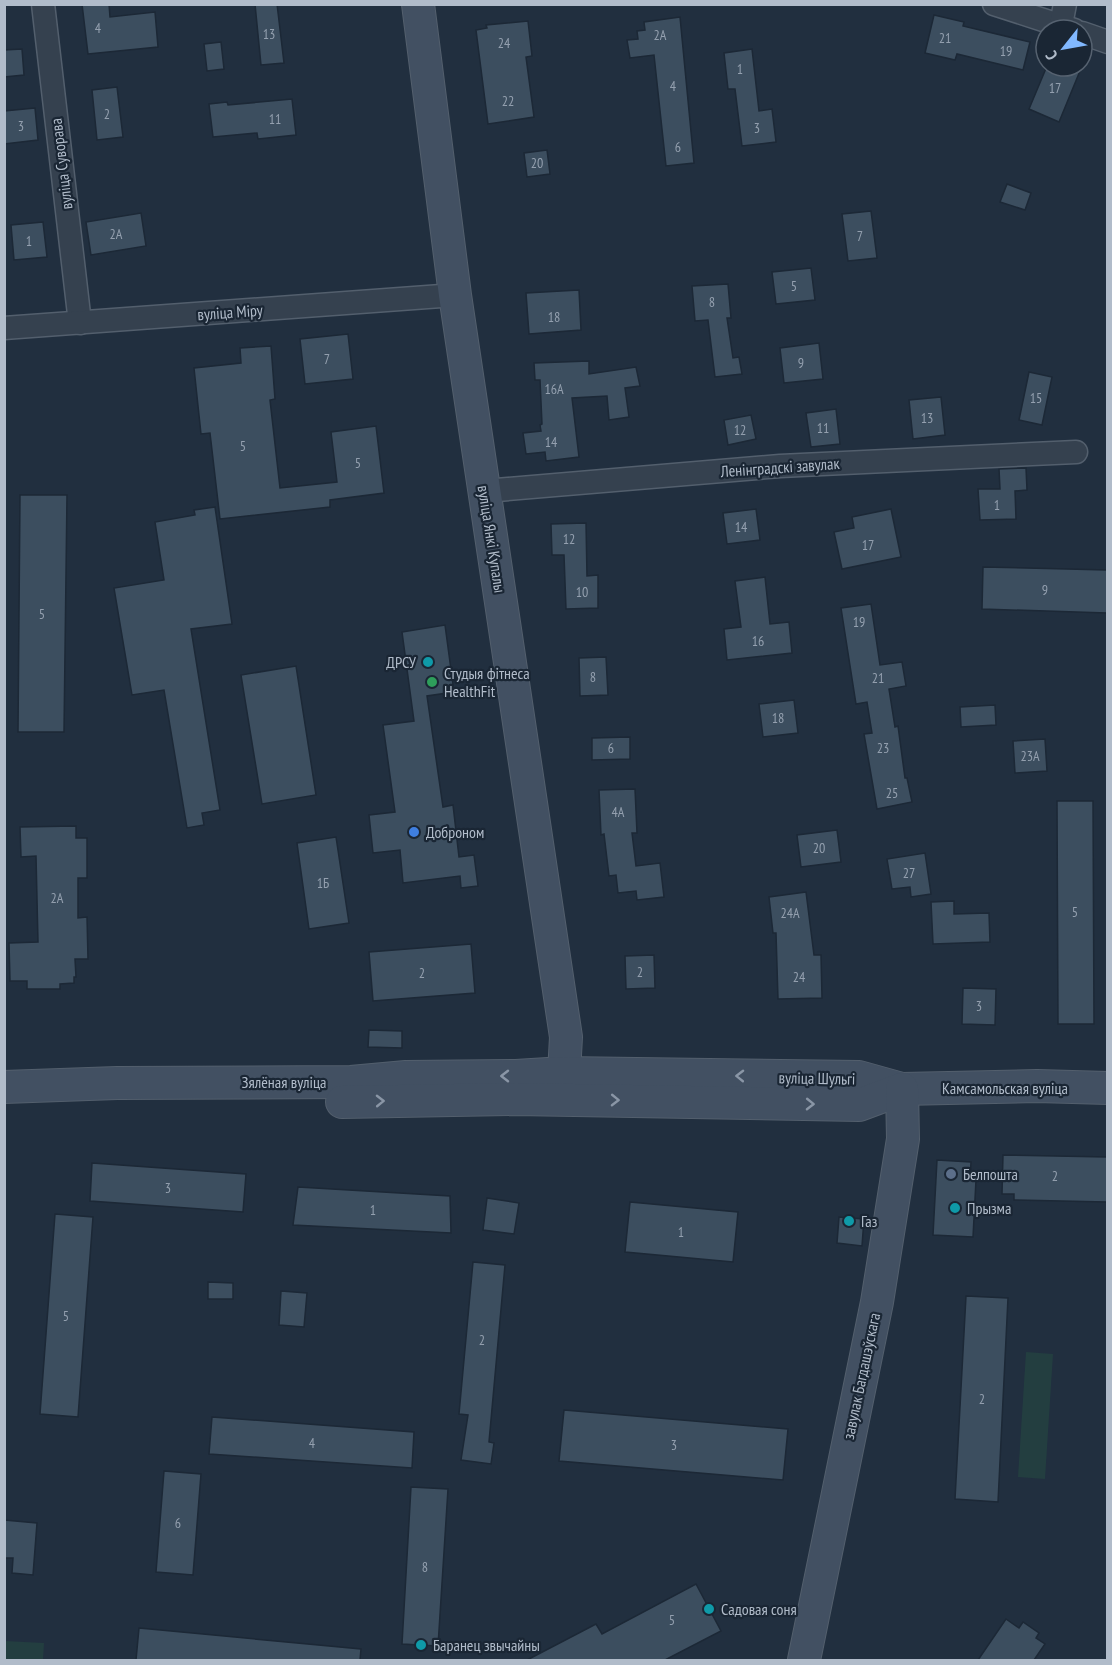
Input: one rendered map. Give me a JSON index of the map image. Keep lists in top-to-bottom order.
{
  "streets": {
    "street": [
      "вуліца Суворава",
      "вуліца Міру",
      "Ленінградскі завулак",
      "вуліца Янкі Купалы",
      "вуліца Шульгі",
      "Зялёная вуліца",
      "Камсамольская вуліца",
      "завулак Багдашэўскага"
    ]
  },
  "crossings": [
    ["вуліца Суворава", "вуліца Міру"],
    ["вуліца Міру", "вуліца Янкі Купалы"],
    ["Ленінградскі завулак", "вуліца Янкі Купалы"],
    ["вуліца Янкі Купалы", "вуліца Шульгі"],
    ["вуліца Янкі Купалы", "Зялёная вуліца"],
    ["вуліца Шульгі", "Зялёная вуліца"],
    ["вуліца Шульгі", "Камсамольская вуліца"],
    ["вуліца Шульгі", "завулак Багдашэўскага"],
    ["Камсамольская вуліца", "завулак Багдашэўскага"]
  ],
  "places": [
    "ДРСУ",
    "Студыя фітнеса HealthFit",
    "Доброном",
    "Белпошта",
    "Прызма",
    "Газ",
    "Садовая соня",
    "Баранец звычайны"
  ],
  "house_numbers": [
    "4",
    "13",
    "2А",
    "21",
    "24",
    "19",
    "1",
    "4",
    "17",
    "22",
    "2",
    "11",
    "3",
    "3",
    "6",
    "20",
    "2А",
    "7",
    "1",
    "5",
    "8",
    "18",
    "7",
    "9",
    "16А",
    "15",
    "13",
    "11",
    "12",
    "14",
    "5",
    "5",
    "1",
    "14",
    "12",
    "17",
    "9",
    "10",
    "5",
    "19",
    "16",
    "8",
    "21",
    "18",
    "6",
    "23",
    "23А",
    "25",
    "4А",
    "20",
    "27",
    "1Б",
    "2А",
    "5",
    "24А",
    "2",
    "2",
    "24",
    "3",
    "2",
    "3",
    "1",
    "1",
    "5",
    "2",
    "2",
    "4",
    "3",
    "6",
    "8",
    "5"
  ],
  "north": "bottom left"
}
